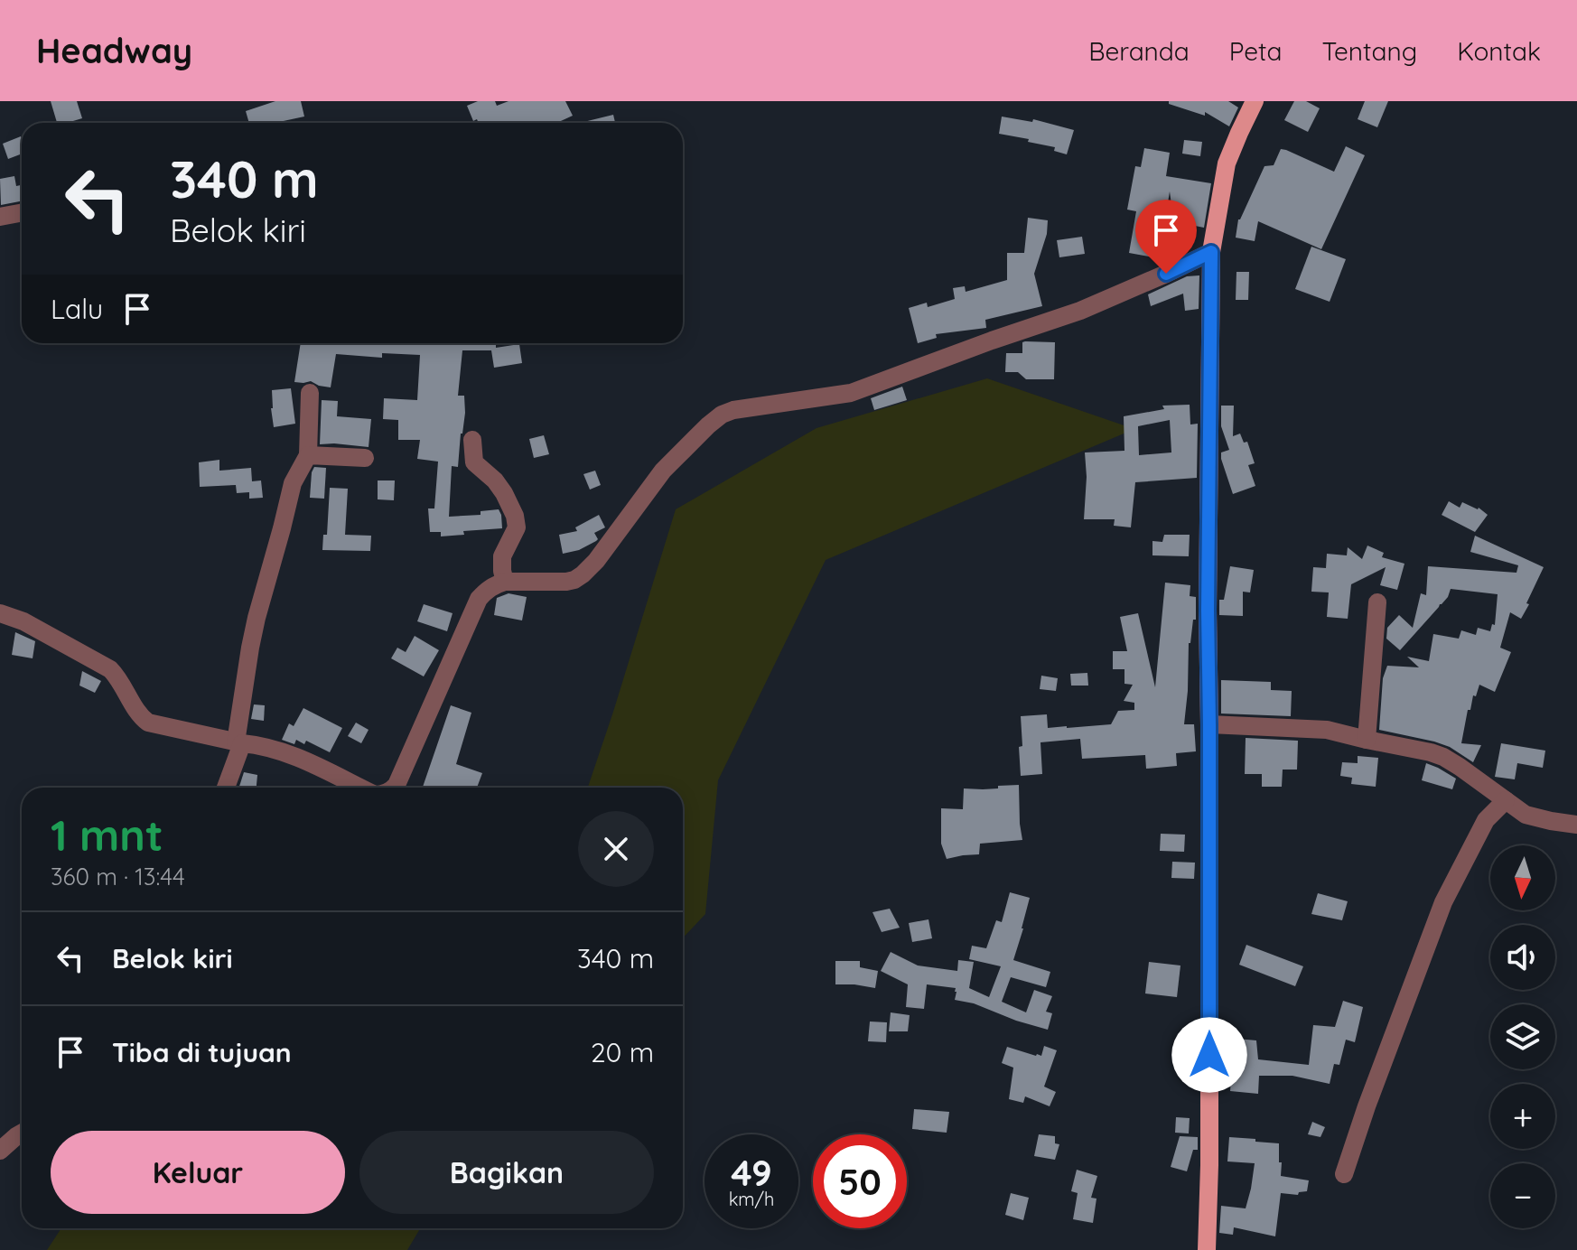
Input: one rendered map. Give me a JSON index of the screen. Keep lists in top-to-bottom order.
{
  "north": "bottom",
  "page": {
    "header": "Headway",
    "nav": [
      "Beranda",
      "Peta",
      "Tentang",
      "Kontak"
    ],
    "turn": ["340 m", "Belok kiri"],
    "then": "Lalu",
    "heading": ["1 mnt", "360 m · 13:44"],
    "map_buttons": ["+", "−"],
    "list": [
      {
        "name": "Belok kiri",
        "value": "340 m"
      },
      {
        "name": "Tiba di tujuan",
        "value": "20 m"
      }
    ],
    "buttons": ["Keluar", "Bagikan"],
    "speed": "49 km/h",
    "limit": "50"
  }
}
